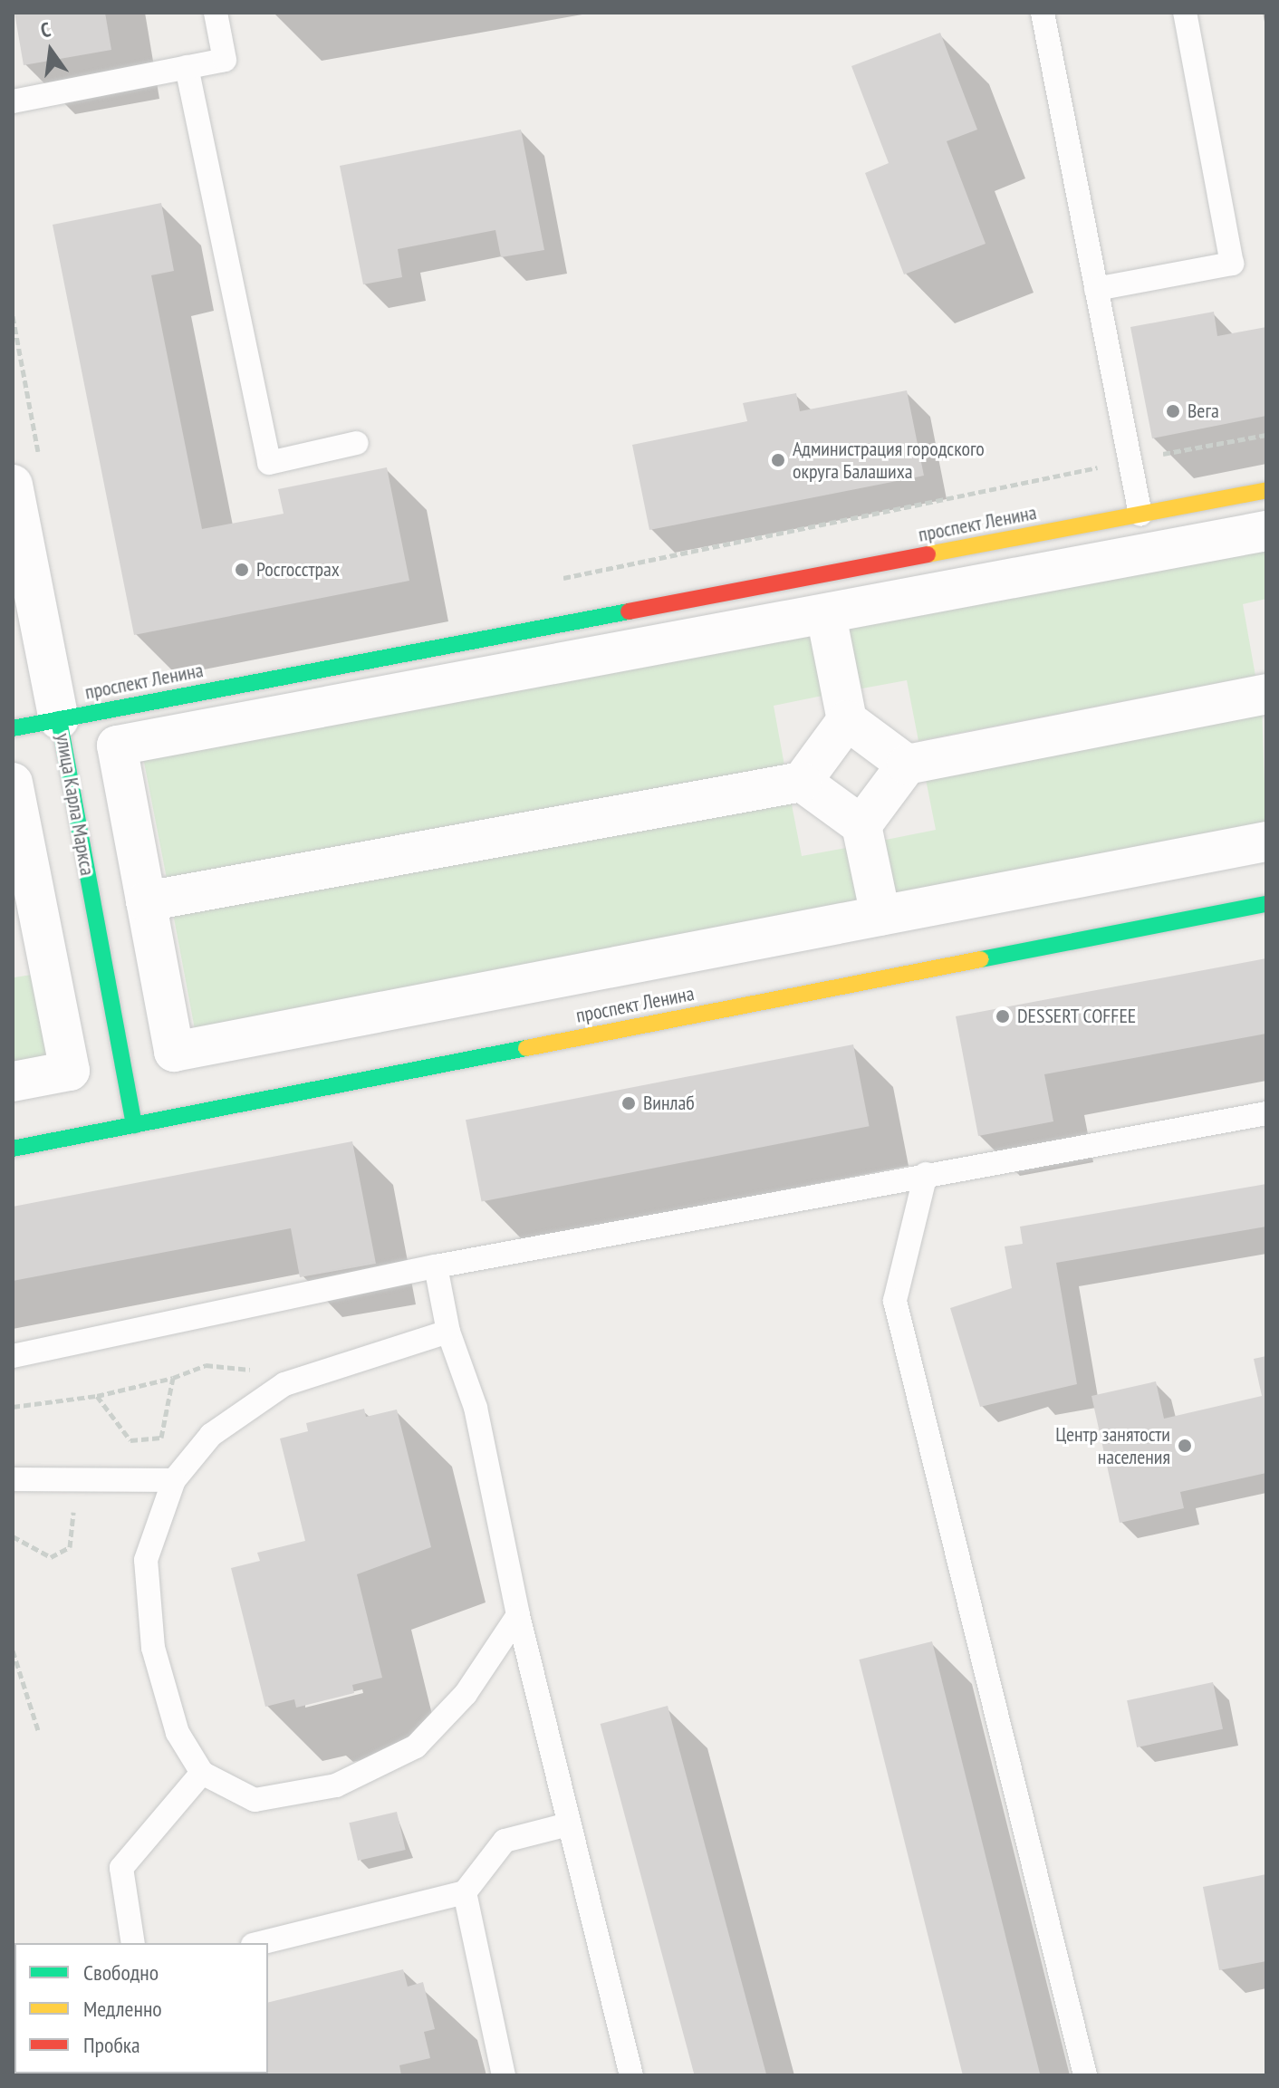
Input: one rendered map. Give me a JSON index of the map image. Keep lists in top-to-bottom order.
{
  "streets": {
    "street": ["проспект Ленина", "улица Карла Маркса"]
  },
  "crossings": [
    ["проспект Ленина", "улица Карла Маркса"]
  ],
  "places": [
    "Вега",
    "Администрация городского округа Балашиха",
    "Росгосстрах",
    "DESSERT COFFEE",
    "Винлаб",
    "Центр занятости населения"
  ],
  "legend": ["Свободно", "Медленно", "Пробка"],
  "north": "top"
}
